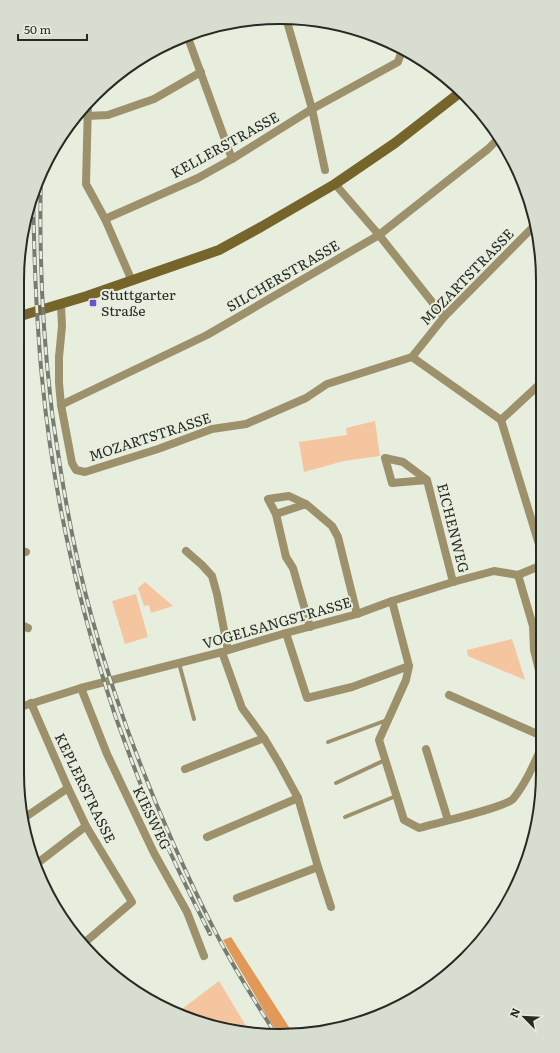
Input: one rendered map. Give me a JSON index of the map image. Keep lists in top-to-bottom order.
{
  "streets": {
    "street": [
      "KELLERSTRASSE",
      "SILCHERSTRASSE",
      "MOZARTSTRASSE",
      "EICHENWEG",
      "VOGELSANGSTRASSE",
      "KEPLERSTRASSE",
      "KIESWEG"
    ]
  },
  "crossings": [
    ["SILCHERSTRASSE", "MOZARTSTRASSE"],
    ["EICHENWEG", "VOGELSANGSTRASSE"],
    ["VOGELSANGSTRASSE", "KEPLERSTRASSE"],
    ["VOGELSANGSTRASSE", "KIESWEG"]
  ],
  "places": {
    "transit": ["Stuttgarter Straße"]
  },
  "scale_bar": "50 m",
  "north": "top left"
}
